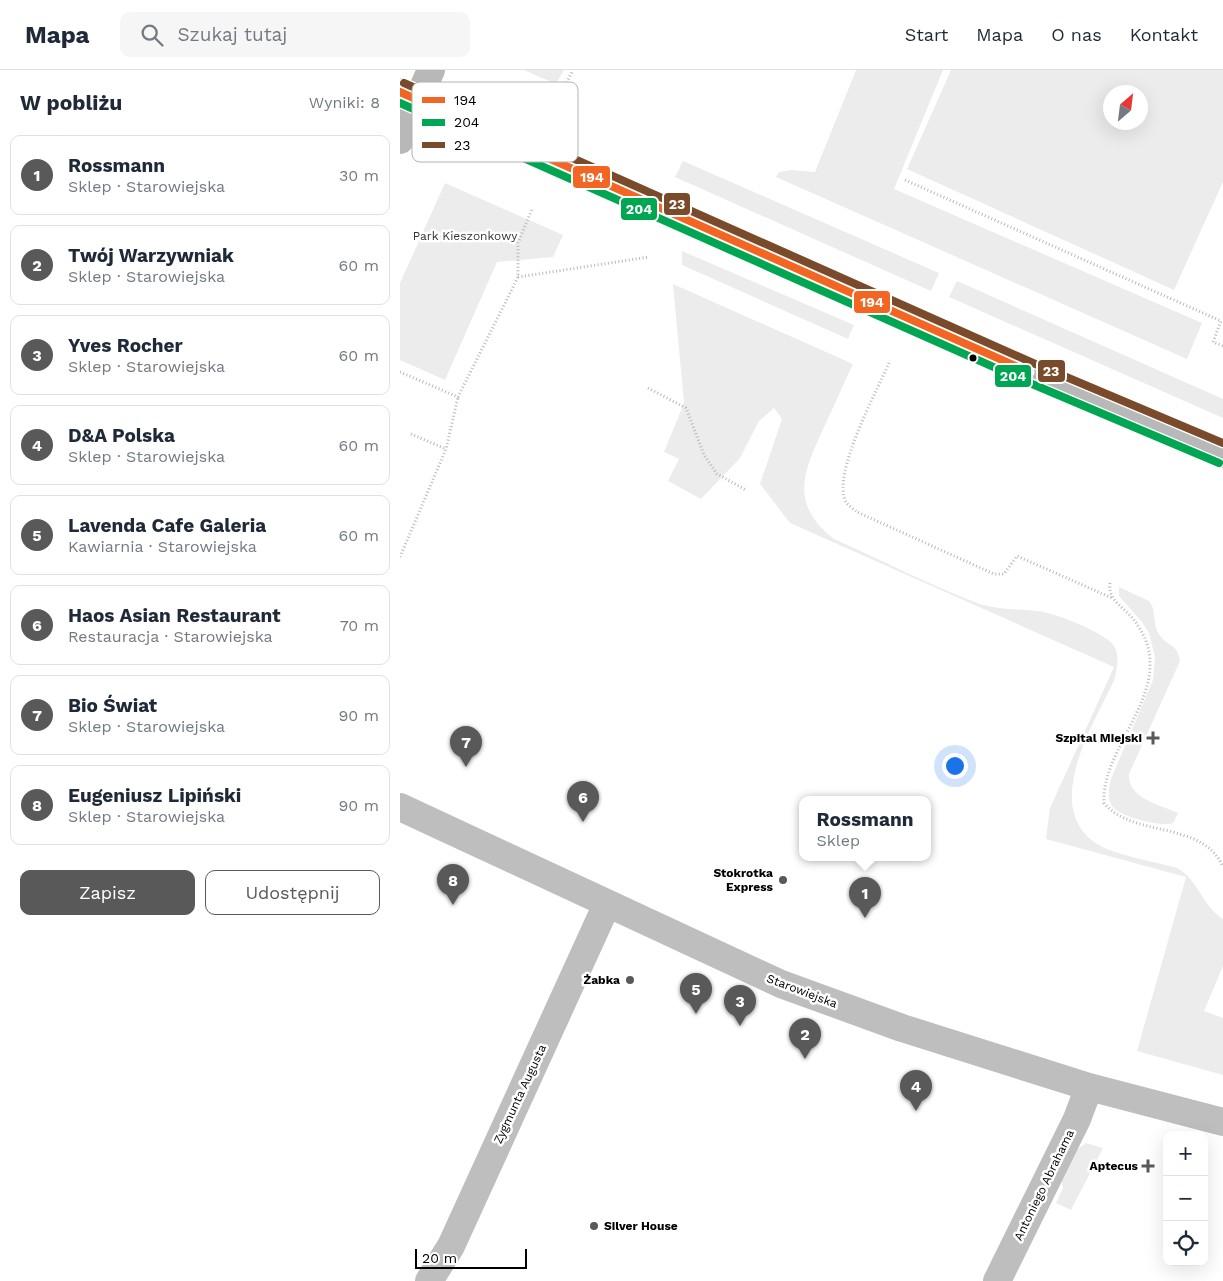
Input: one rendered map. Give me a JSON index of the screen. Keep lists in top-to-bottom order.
{
  "streets": {
    "street": ["Starowiejska", "Zygmunta Augusta", "Antoniego Abrahama"]
  },
  "crossings": [
    ["Starowiejska", "Zygmunta Augusta"],
    ["Starowiejska", "Antoniego Abrahama"]
  ],
  "parks": ["Park Kieszonkowy"],
  "places": {
    "health": ["Szpital Miejski", "Aptecus"],
    "other": ["Stokrotka Express", "Żabka", "Silver House"]
  },
  "lines": ["transit line 23", "transit line 194", "transit line 204"],
  "legend": ["194", "204", "23"],
  "scale_bar": "20 m",
  "north": "top right",
  "page": {
    "header": "Mapa",
    "search": "Szukaj tutaj",
    "nav": [
      "Start",
      "Mapa",
      "O nas",
      "Kontakt"
    ],
    "heading": ["W pobliżu", "Wyniki: 8"],
    "list": [
      {
        "mark": "1",
        "name": "Rossmann",
        "note": "Sklep · Starowiejska",
        "value": "30 m"
      },
      {
        "mark": "2",
        "name": "Twój Warzywniak",
        "note": "Sklep · Starowiejska",
        "value": "60 m"
      },
      {
        "mark": "3",
        "name": "Yves Rocher",
        "note": "Sklep · Starowiejska",
        "value": "60 m"
      },
      {
        "mark": "4",
        "name": "D&A Polska",
        "note": "Sklep · Starowiejska",
        "value": "60 m"
      },
      {
        "mark": "5",
        "name": "Lavenda Cafe Galeria",
        "note": "Kawiarnia · Starowiejska",
        "value": "60 m"
      },
      {
        "mark": "6",
        "name": "Haos Asian Restaurant",
        "note": "Restauracja · Starowiejska",
        "value": "70 m"
      },
      {
        "mark": "7",
        "name": "Bio Świat",
        "note": "Sklep · Starowiejska",
        "value": "90 m"
      },
      {
        "mark": "8",
        "name": "Eugeniusz Lipiński",
        "note": "Sklep · Starowiejska",
        "value": "90 m"
      }
    ],
    "pins": [
      "7",
      "6",
      "8",
      "1",
      "5",
      "3",
      "2",
      "4"
    ],
    "popup": ["Rossmann", "Sklep"],
    "buttons": ["Zapisz", "Udostępnij"],
    "map_buttons": ["+", "−"],
    "scale": "20 m"
  }
}
